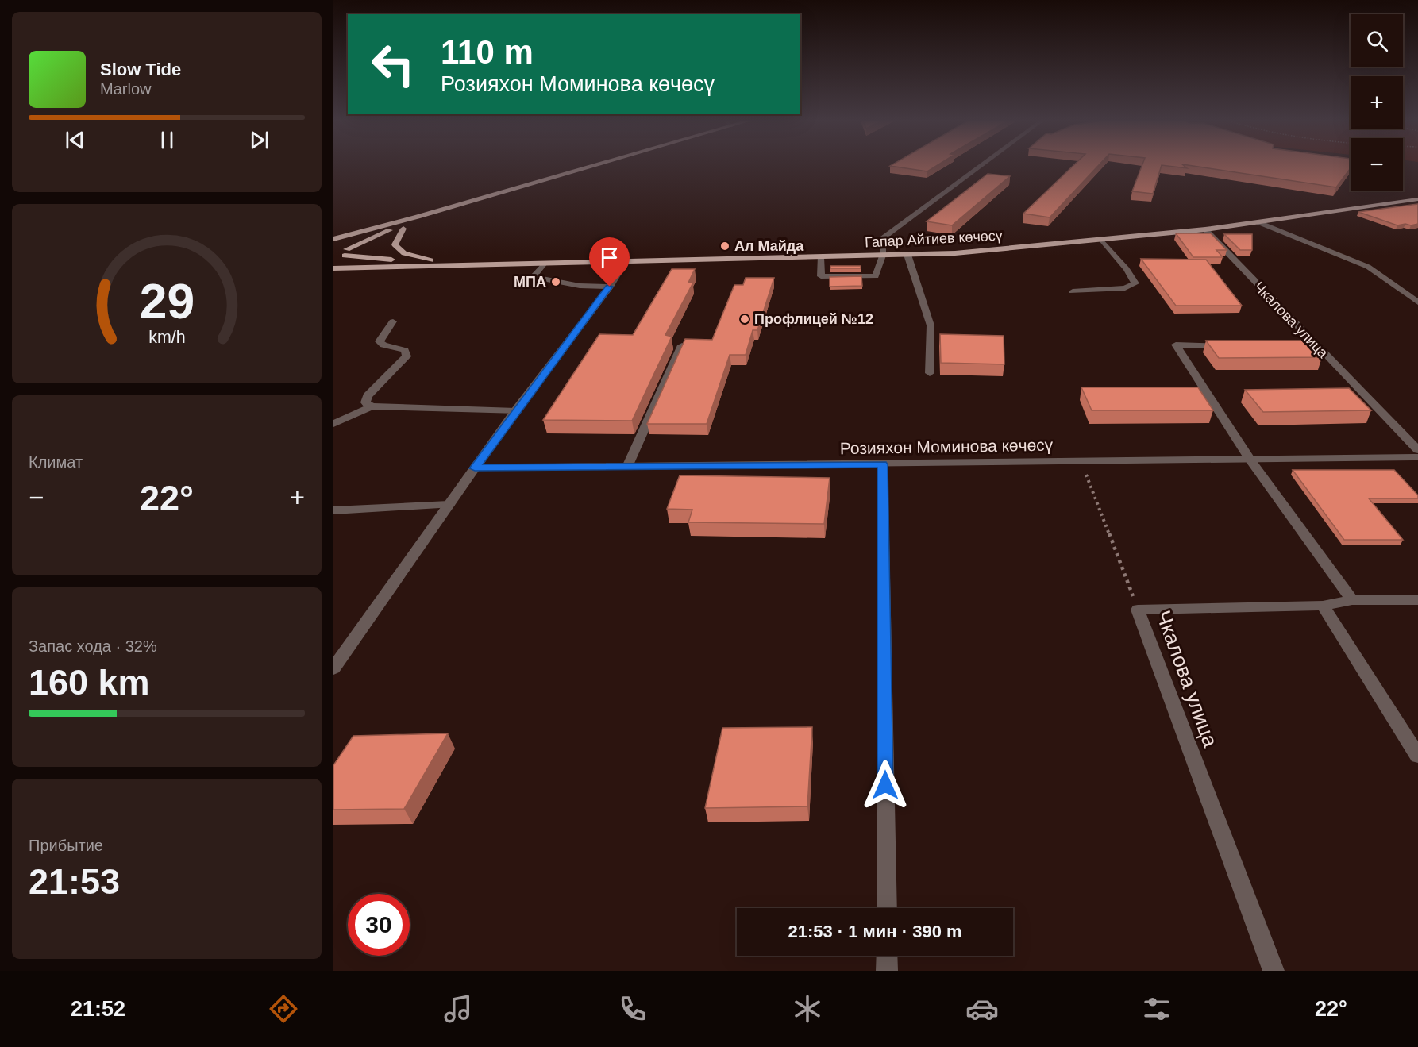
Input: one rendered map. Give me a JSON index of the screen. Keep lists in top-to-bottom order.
{
  "streets": {
    "main road": ["Гапар Айтиев көчөсү"],
    "street": ["Чкалова улица", "Розияхон Моминова көчөсү"]
  },
  "crossings": [
    ["Гапар Айтиев көчөсү", "Чкалова улица"]
  ],
  "places": ["Ал Майда", "МПА", "Профлицей №12"],
  "page": {
    "map_buttons": ["+", "−"],
    "turn": ["110 m", "Розияхон Моминова көчөсү"],
    "song": ["Slow Tide", "Marlow"],
    "tile": [
      "Климат",
      ["Запас хода · 32%", "160 km"],
      ["Прибытие", "21:53"]
    ],
    "heat": ["−", "22°", "+"],
    "limit": "30",
    "trip": "21:53 · 1 мин · 390 m",
    "tabs": ["21:52", "22°"],
    "gauge": ["29", "km/h"]
  }
}
